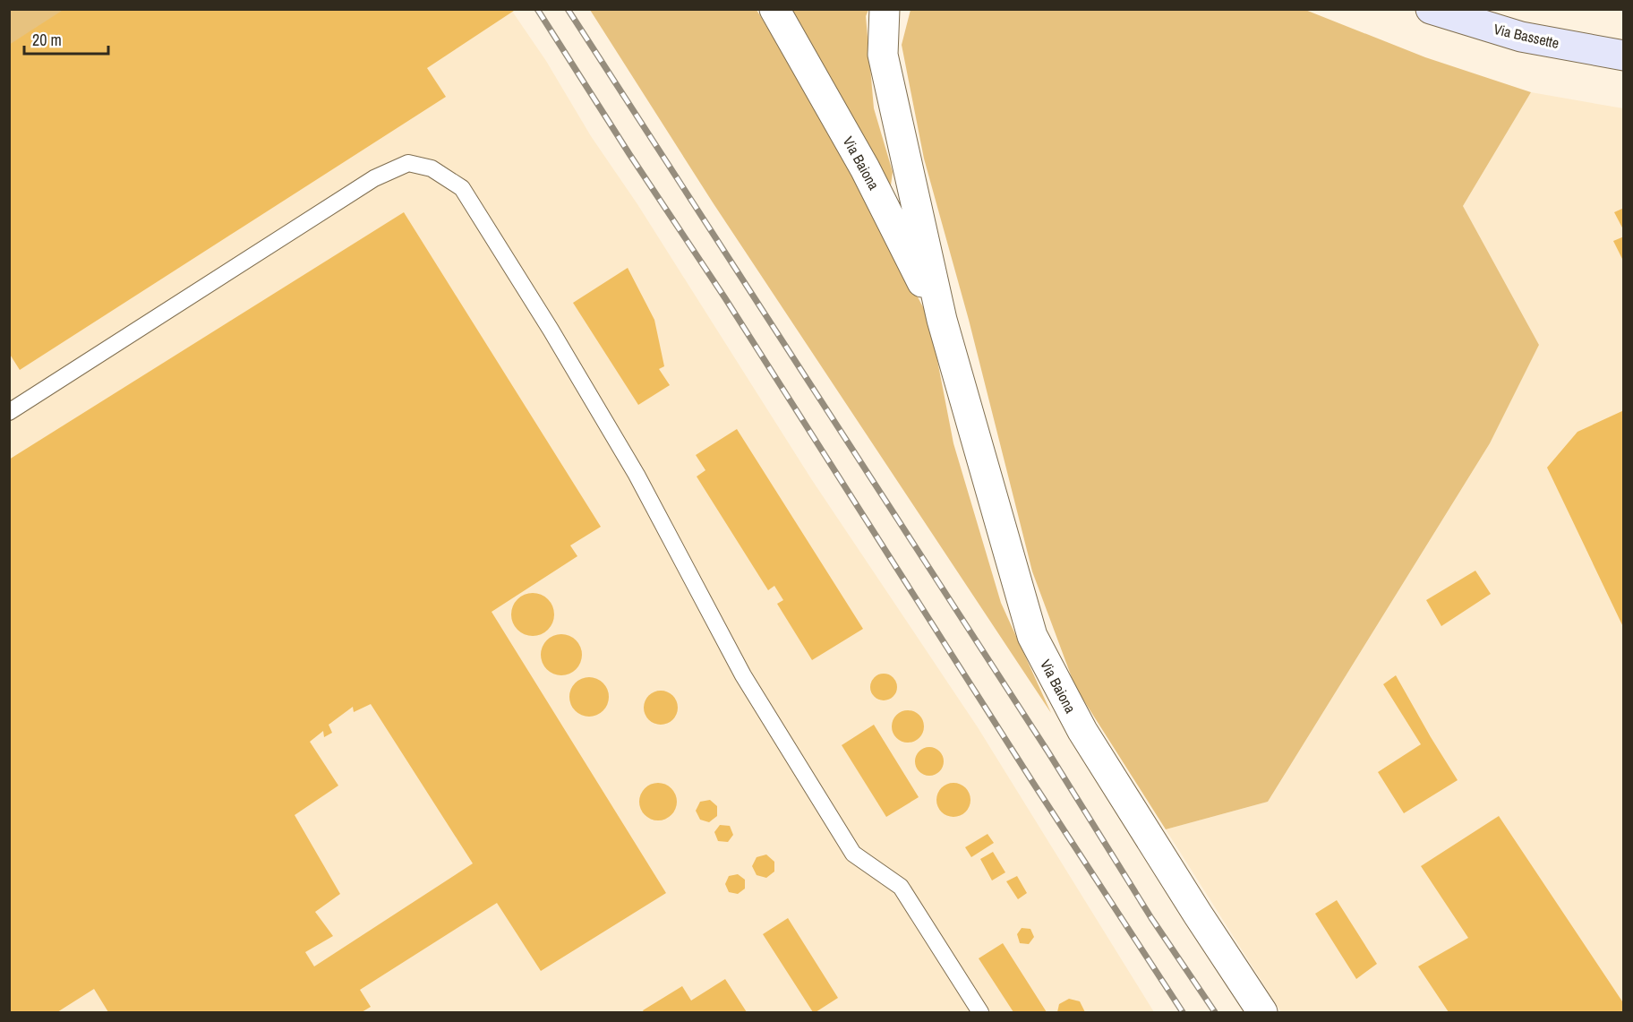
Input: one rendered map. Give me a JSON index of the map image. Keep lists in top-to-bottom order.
{
  "streets": {
    "main road": ["Via Bassette"],
    "street": ["Via Baiona"]
  },
  "scale_bar": "20 m"
}
